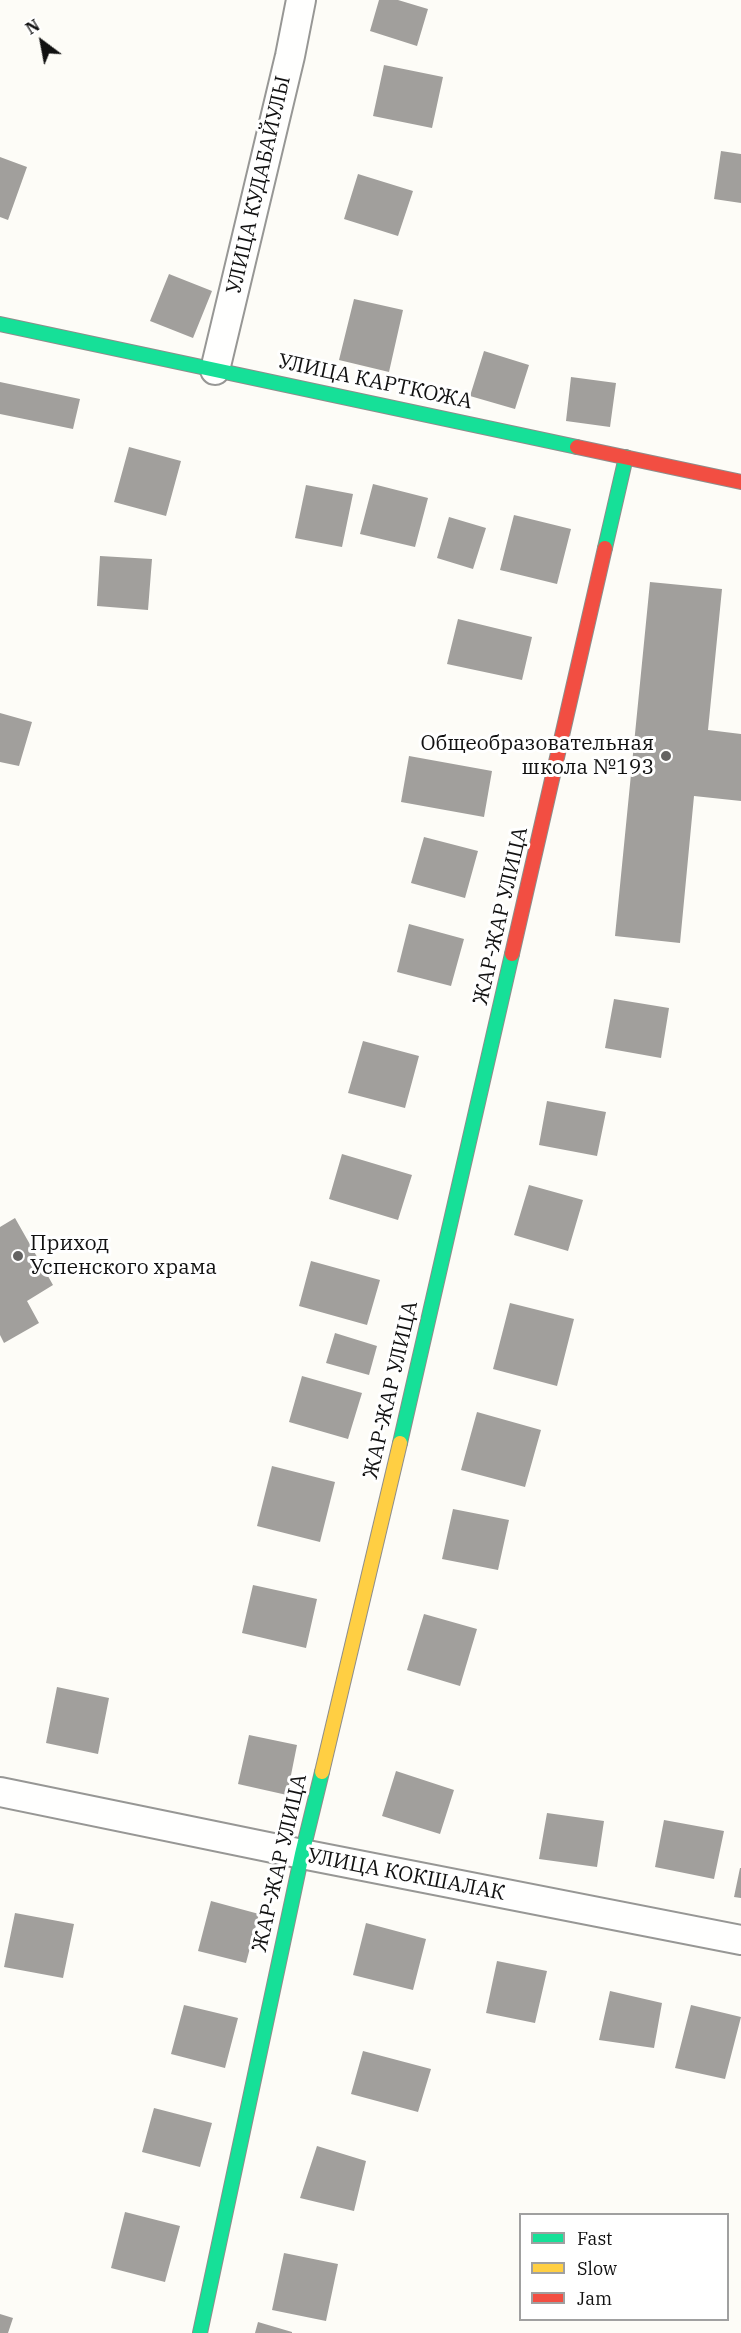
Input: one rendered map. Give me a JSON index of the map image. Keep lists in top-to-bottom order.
{
  "streets": {
    "street": [
      "УЛИЦА КУДАБАЙУЛЫ",
      "УЛИЦА КАРТКОЖА",
      "ЖАР-ЖАР УЛИЦА",
      "УЛИЦА КОКШАЛАК"
    ]
  },
  "crossings": [
    ["УЛИЦА КУДАБАЙУЛЫ", "УЛИЦА КАРТКОЖА"],
    ["УЛИЦА КАРТКОЖА", "ЖАР-ЖАР УЛИЦА"],
    ["ЖАР-ЖАР УЛИЦА", "УЛИЦА КОКШАЛАК"]
  ],
  "places": ["Общеобразовательная школа №193", "Приход Успенского храма"],
  "legend": ["Fast", "Slow", "Jam"],
  "north": "top left"
}
